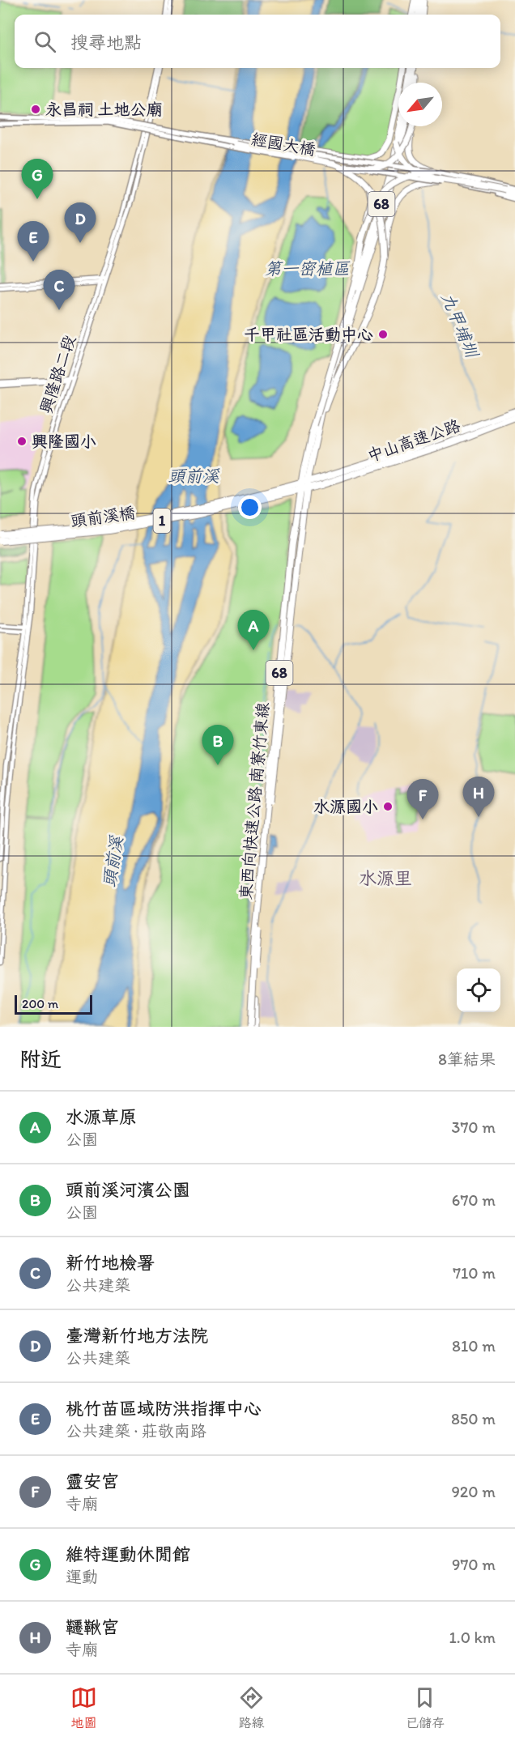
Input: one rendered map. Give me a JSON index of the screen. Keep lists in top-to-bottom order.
{
  "streets": {
    "highway": [
      "68",
      "中山高速公路",
      "頭前溪橋",
      "1",
      "東西向快速公路 南寮竹東線"
    ],
    "main road": ["經國大橋"],
    "street": ["興隆路二段"]
  },
  "crossings": [
    ["中山高速公路", "頭前溪橋"]
  ],
  "districts": ["水源里"],
  "water": ["第一密植區", "九甲埔圳", "頭前溪"],
  "places": [
    "永昌祠 土地公廟",
    "千甲社區活動中心",
    "興隆國小",
    "水源國小"
  ],
  "scale_bar": "200 m",
  "north": "bottom left",
  "page": {
    "search": "搜尋地點",
    "pins": [
      "G",
      "D",
      "E",
      "C",
      "A",
      "B",
      "H",
      "F"
    ],
    "scale": "200 m",
    "heading": ["附近", "8筆結果"],
    "list": [
      {
        "mark": "A",
        "name": "水源草原",
        "note": "公園",
        "value": "370 m"
      },
      {
        "mark": "B",
        "name": "頭前溪河濱公園",
        "note": "公園",
        "value": "670 m"
      },
      {
        "mark": "C",
        "name": "新竹地檢署",
        "note": "公共建築",
        "value": "710 m"
      },
      {
        "mark": "D",
        "name": "臺灣新竹地方法院",
        "note": "公共建築",
        "value": "810 m"
      },
      {
        "mark": "E",
        "name": "桃竹苗區域防洪指揮中心",
        "note": "公共建築 · 莊敬南路",
        "value": "850 m"
      },
      {
        "mark": "F",
        "name": "靈安宮",
        "note": "寺廟",
        "value": "920 m"
      },
      {
        "mark": "G",
        "name": "維特運動休閒館",
        "note": "運動",
        "value": "970 m"
      },
      {
        "mark": "H",
        "name": "韆鞦宮",
        "note": "寺廟",
        "value": "1.0 km"
      }
    ],
    "nav": ["地圖", "路線", "已儲存"]
  }
}
